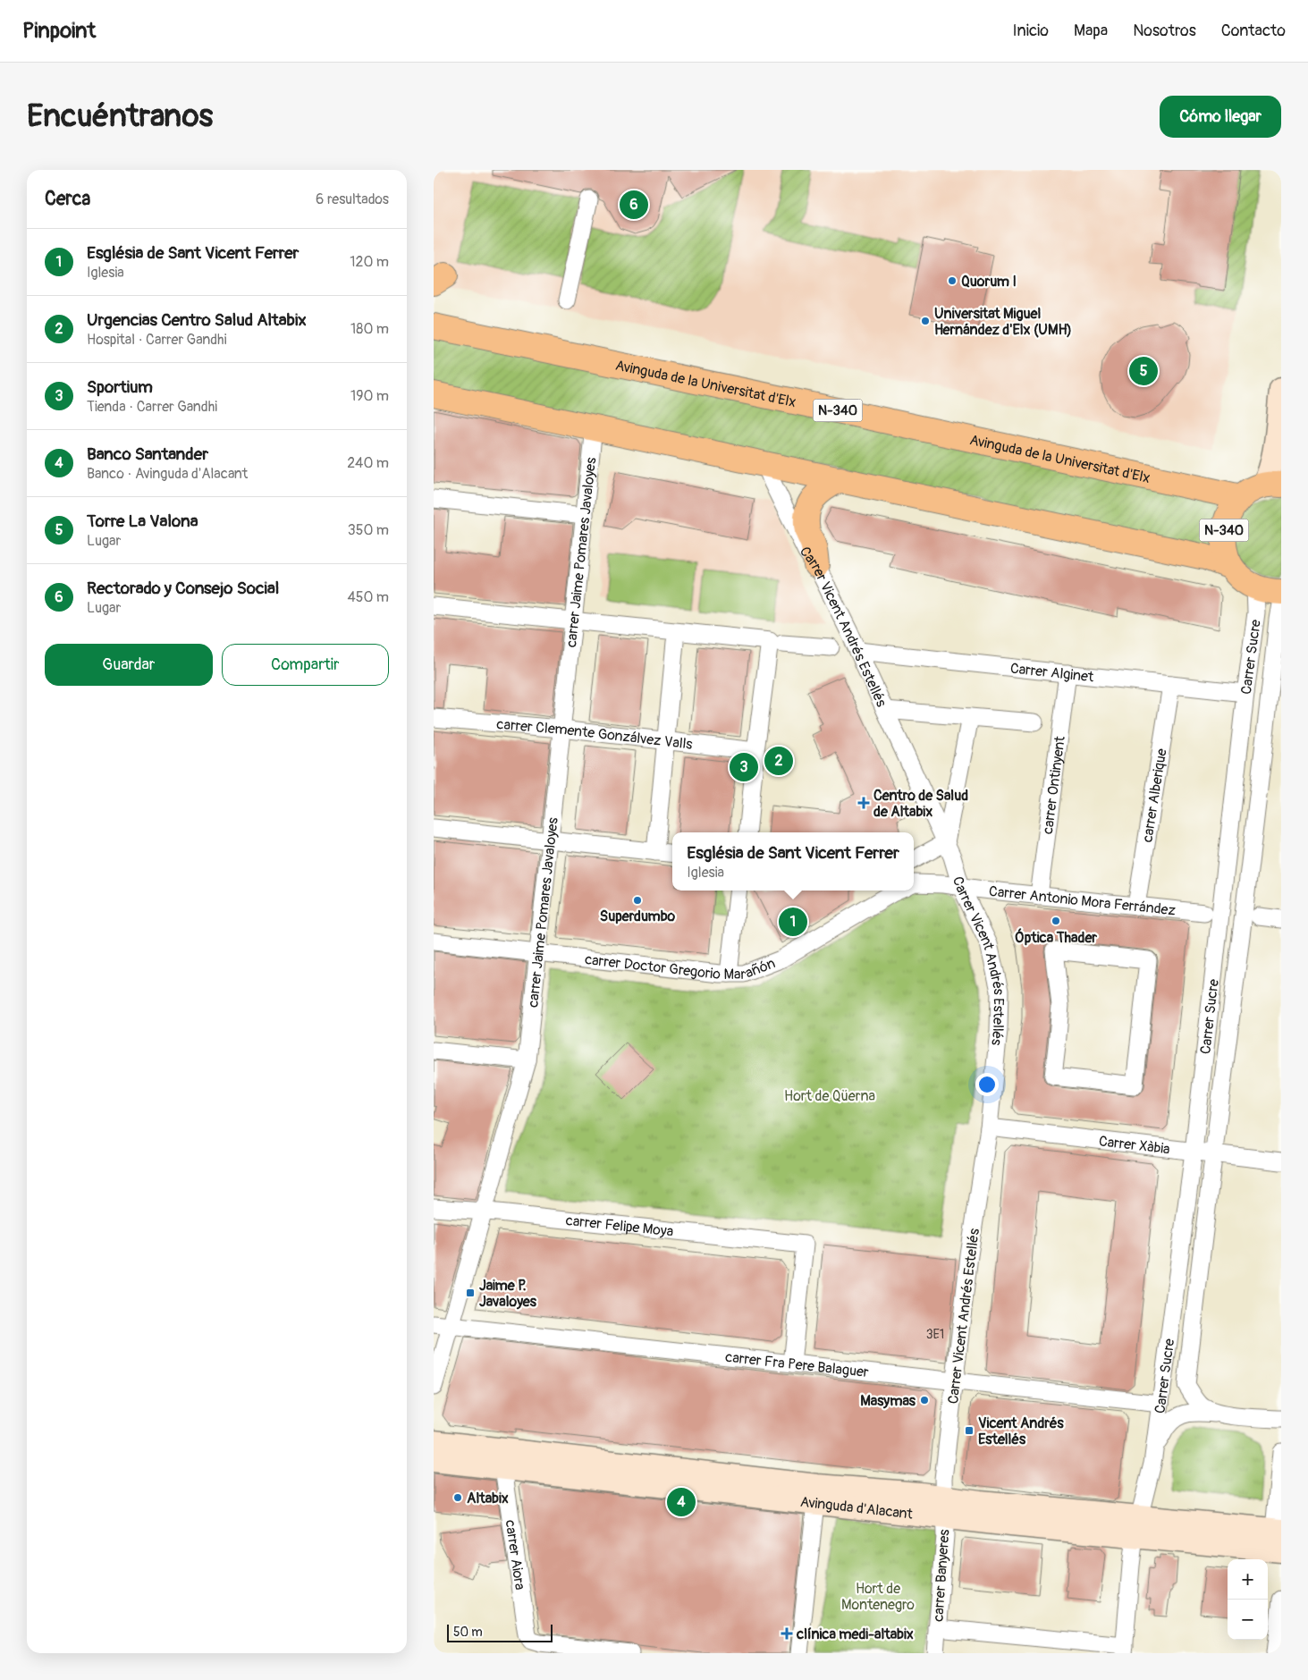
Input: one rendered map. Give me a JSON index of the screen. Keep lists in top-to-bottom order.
{
  "streets": {
    "highway": ["Avinguda de la Universitat d'Elx", "N-340"],
    "main road": ["Avinguda d'Alacant"],
    "street": [
      "carrer Jaime Pomares Javaloyes",
      "Carrer Vicent Andrés Estellés",
      "Carrer Sucre",
      "Carrer Alginet",
      "carrer Clemente Gonzálvez Valls",
      "carrer Ontinyent",
      "carrer Alberique",
      "Carrer Antonio Mora Ferrández",
      "carrer Doctor Gregorio Marañón",
      "Carrer Xàbia",
      "carrer Felipe Moya",
      "carrer Fra Pere Balaguer",
      "carrer Aiora",
      "carrer Banyeres"
    ]
  },
  "crossings": [
    ["Avinguda de la Universitat d'Elx", "N-340"],
    ["N-340", "carrer Jaime Pomares Javaloyes"],
    ["N-340", "Carrer Vicent Andrés Estellés"],
    ["N-340", "Carrer Sucre"],
    ["carrer Jaime Pomares Javaloyes", "carrer Clemente Gonzálvez Valls"],
    ["carrer Jaime Pomares Javaloyes", "carrer Doctor Gregorio Marañón"],
    ["carrer Jaime Pomares Javaloyes", "carrer Felipe Moya"],
    ["carrer Jaime Pomares Javaloyes", "carrer Fra Pere Balaguer"],
    ["Carrer Vicent Andrés Estellés", "Carrer Alginet"],
    ["Carrer Vicent Andrés Estellés", "Carrer Antonio Mora Ferrández"],
    ["Carrer Vicent Andrés Estellés", "Carrer Xàbia"],
    ["Carrer Vicent Andrés Estellés", "carrer Fra Pere Balaguer"],
    ["Carrer Vicent Andrés Estellés", "Avinguda d'Alacant"],
    ["Carrer Vicent Andrés Estellés", "carrer Banyeres"],
    ["Carrer Sucre", "Carrer Alginet"],
    ["Carrer Sucre", "Carrer Xàbia"],
    ["Carrer Sucre", "carrer Fra Pere Balaguer"],
    ["Carrer Sucre", "Avinguda d'Alacant"],
    ["Carrer Alginet", "carrer Ontinyent"],
    ["Carrer Alginet", "carrer Alberique"],
    ["carrer Ontinyent", "Carrer Antonio Mora Ferrández"],
    ["carrer Alberique", "Carrer Antonio Mora Ferrández"],
    ["carrer Felipe Moya", "carrer Fra Pere Balaguer"],
    ["Avinguda d'Alacant", "carrer Aiora"],
    ["Avinguda d'Alacant", "carrer Banyeres"]
  ],
  "parks": ["Hort de Qüerna", "Hort de Montenegro"],
  "places": {
    "other": [
      "Quorum I",
      "Universitat Miguel Hernández d'Elx (UMH)",
      "Superdumbo",
      "Óptica Thader",
      "Masymas",
      "Altabix"
    ],
    "health": ["Centro de Salud de Altabix", "clínica medi-altabix"],
    "transit": ["Jaime P. Javaloyes", "Vicent Andrés Estellés"]
  },
  "house_numbers": ["3E1"],
  "scale_bar": "50 m",
  "page": {
    "header": "Pinpoint",
    "nav": [
      "Inicio",
      "Mapa",
      "Nosotros",
      "Contacto"
    ],
    "buttons": [
      "Cómo llegar",
      ["Guardar", "Compartir"]
    ],
    "title": "Encuéntranos",
    "heading": ["Cerca", "6 resultados"],
    "pins": [
      "6",
      "5",
      "2",
      "3",
      "1",
      "4"
    ],
    "list": [
      {
        "mark": "1",
        "name": "Església de Sant Vicent Ferrer",
        "note": "Iglesia",
        "value": "120 m"
      },
      {
        "mark": "2",
        "name": "Urgencias Centro Salud Altabix",
        "note": "Hospital · Carrer Gandhi",
        "value": "180 m"
      },
      {
        "mark": "3",
        "name": "Sportium",
        "note": "Tienda · Carrer Gandhi",
        "value": "190 m"
      },
      {
        "mark": "4",
        "name": "Banco Santander",
        "note": "Banco · Avinguda d'Alacant",
        "value": "240 m"
      },
      {
        "mark": "5",
        "name": "Torre La Valona",
        "note": "Lugar",
        "value": "350 m"
      },
      {
        "mark": "6",
        "name": "Rectorado y Consejo Social",
        "note": "Lugar",
        "value": "450 m"
      }
    ],
    "popup": ["Església de Sant Vicent Ferrer", "Iglesia"],
    "map_buttons": ["+", "−"],
    "scale": "50 m"
  }
}
